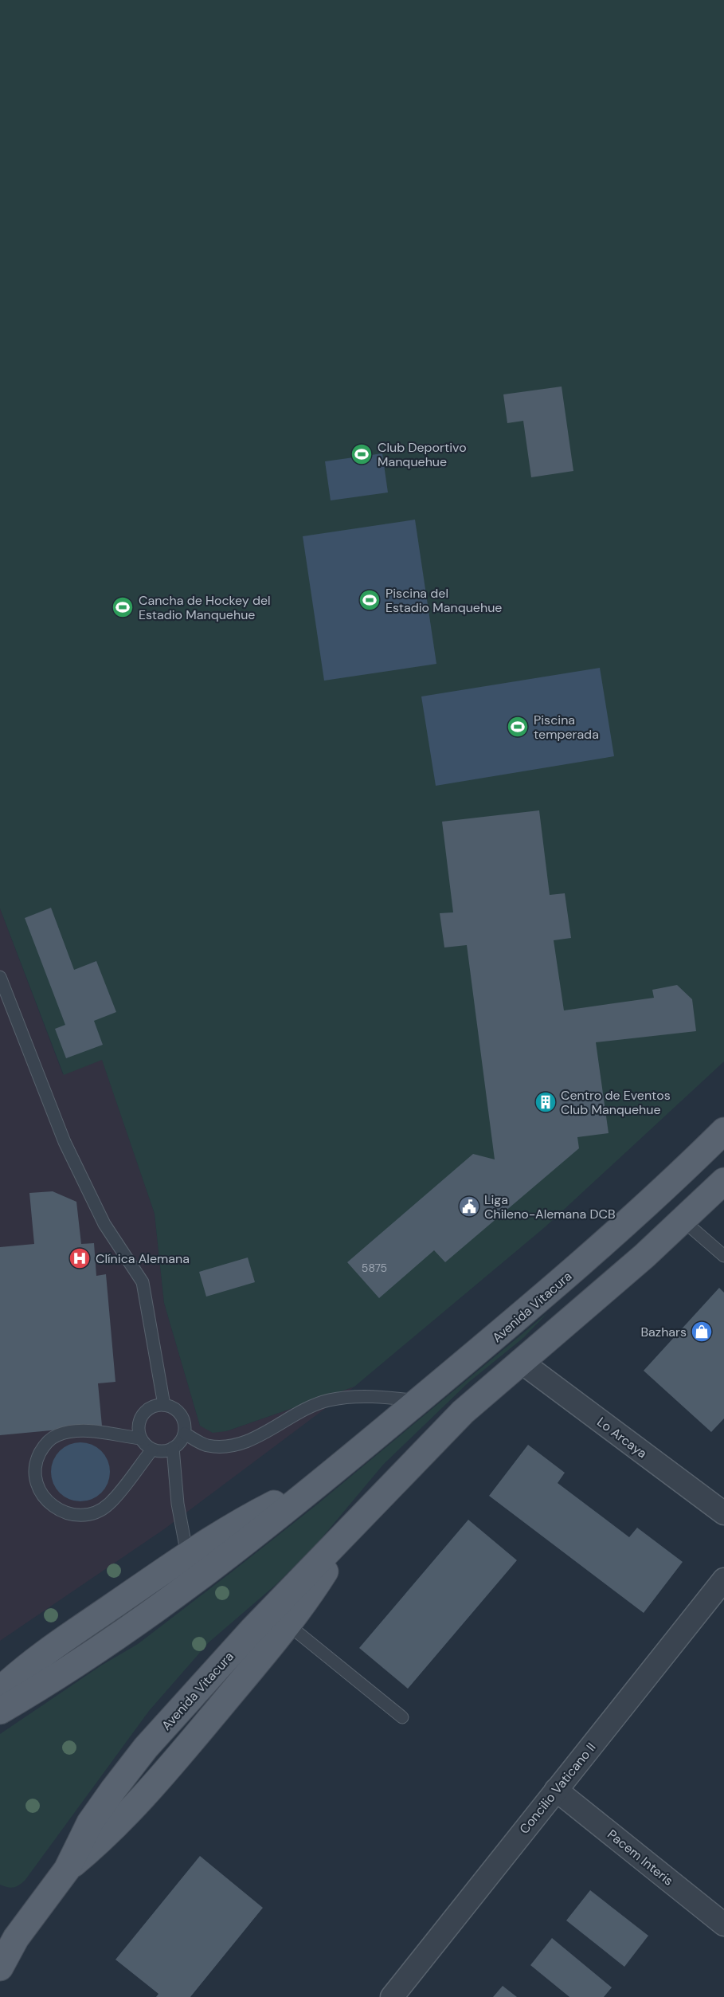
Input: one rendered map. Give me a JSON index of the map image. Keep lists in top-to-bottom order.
{
  "streets": {
    "main road": ["Avenida Vitacura"],
    "street": ["Lo Arcaya", "Concilio Vaticano II", "Pacem Interis"]
  },
  "crossings": [
    ["Avenida Vitacura", "Lo Arcaya"],
    ["Concilio Vaticano II", "Pacem Interis"]
  ],
  "places": {
    "sports": [
      "Club Deportivo Manquehue",
      "Piscina del Estadio Manquehue",
      "Cancha de Hockey del Estadio Manquehue",
      "Piscina temperada"
    ],
    "building": ["Centro de Eventos Club Manquehue"],
    "public building": ["Liga Chileno-Alemana DCB"],
    "hospital": ["Clínica Alemana"],
    "shop": ["Bazhars"]
  },
  "house_numbers": ["5875"]
}
